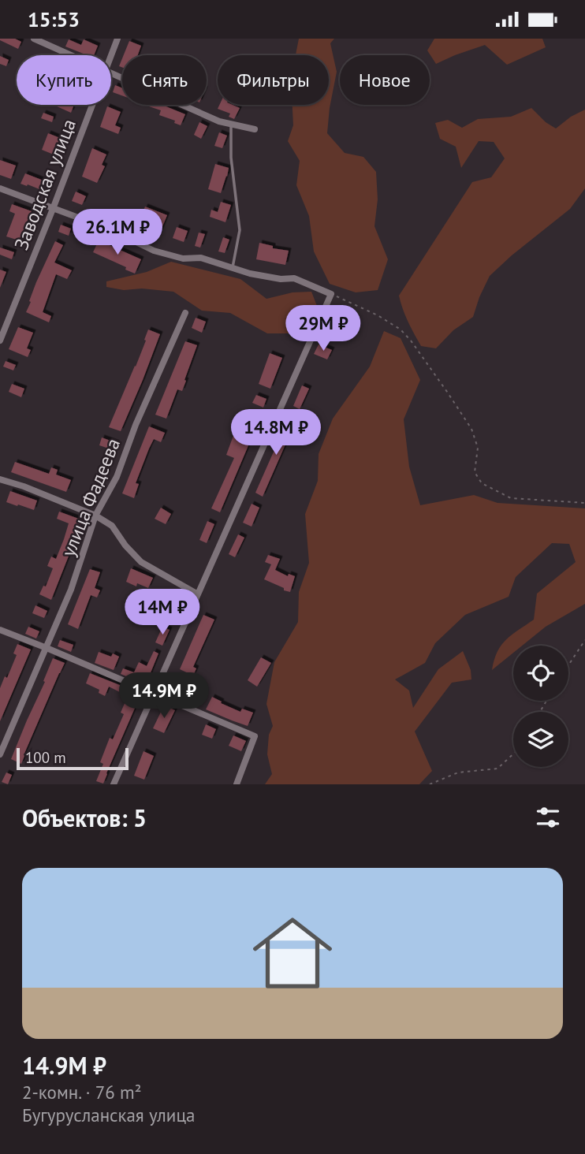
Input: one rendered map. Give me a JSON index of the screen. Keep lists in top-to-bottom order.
{
  "streets": {
    "street": ["Заводская улица", "улица Фадеева"]
  },
  "scale_bar": "100 m",
  "page": {
    "status": "15:53",
    "chip": [
      "Купить",
      "Снять",
      "Фильтры",
      "Новое"
    ],
    "price": [
      "26.1M ₽",
      "29M ₽",
      "14.8M ₽",
      "14M ₽",
      "14.9M ₽"
    ],
    "scale": "100 m",
    "heading": "Объектов: 5",
    "list": [
      {
        "name": "14.9M ₽",
        "note": "2-комн. · 76 m² · Бугурусланская улица"
      }
    ]
  }
}
